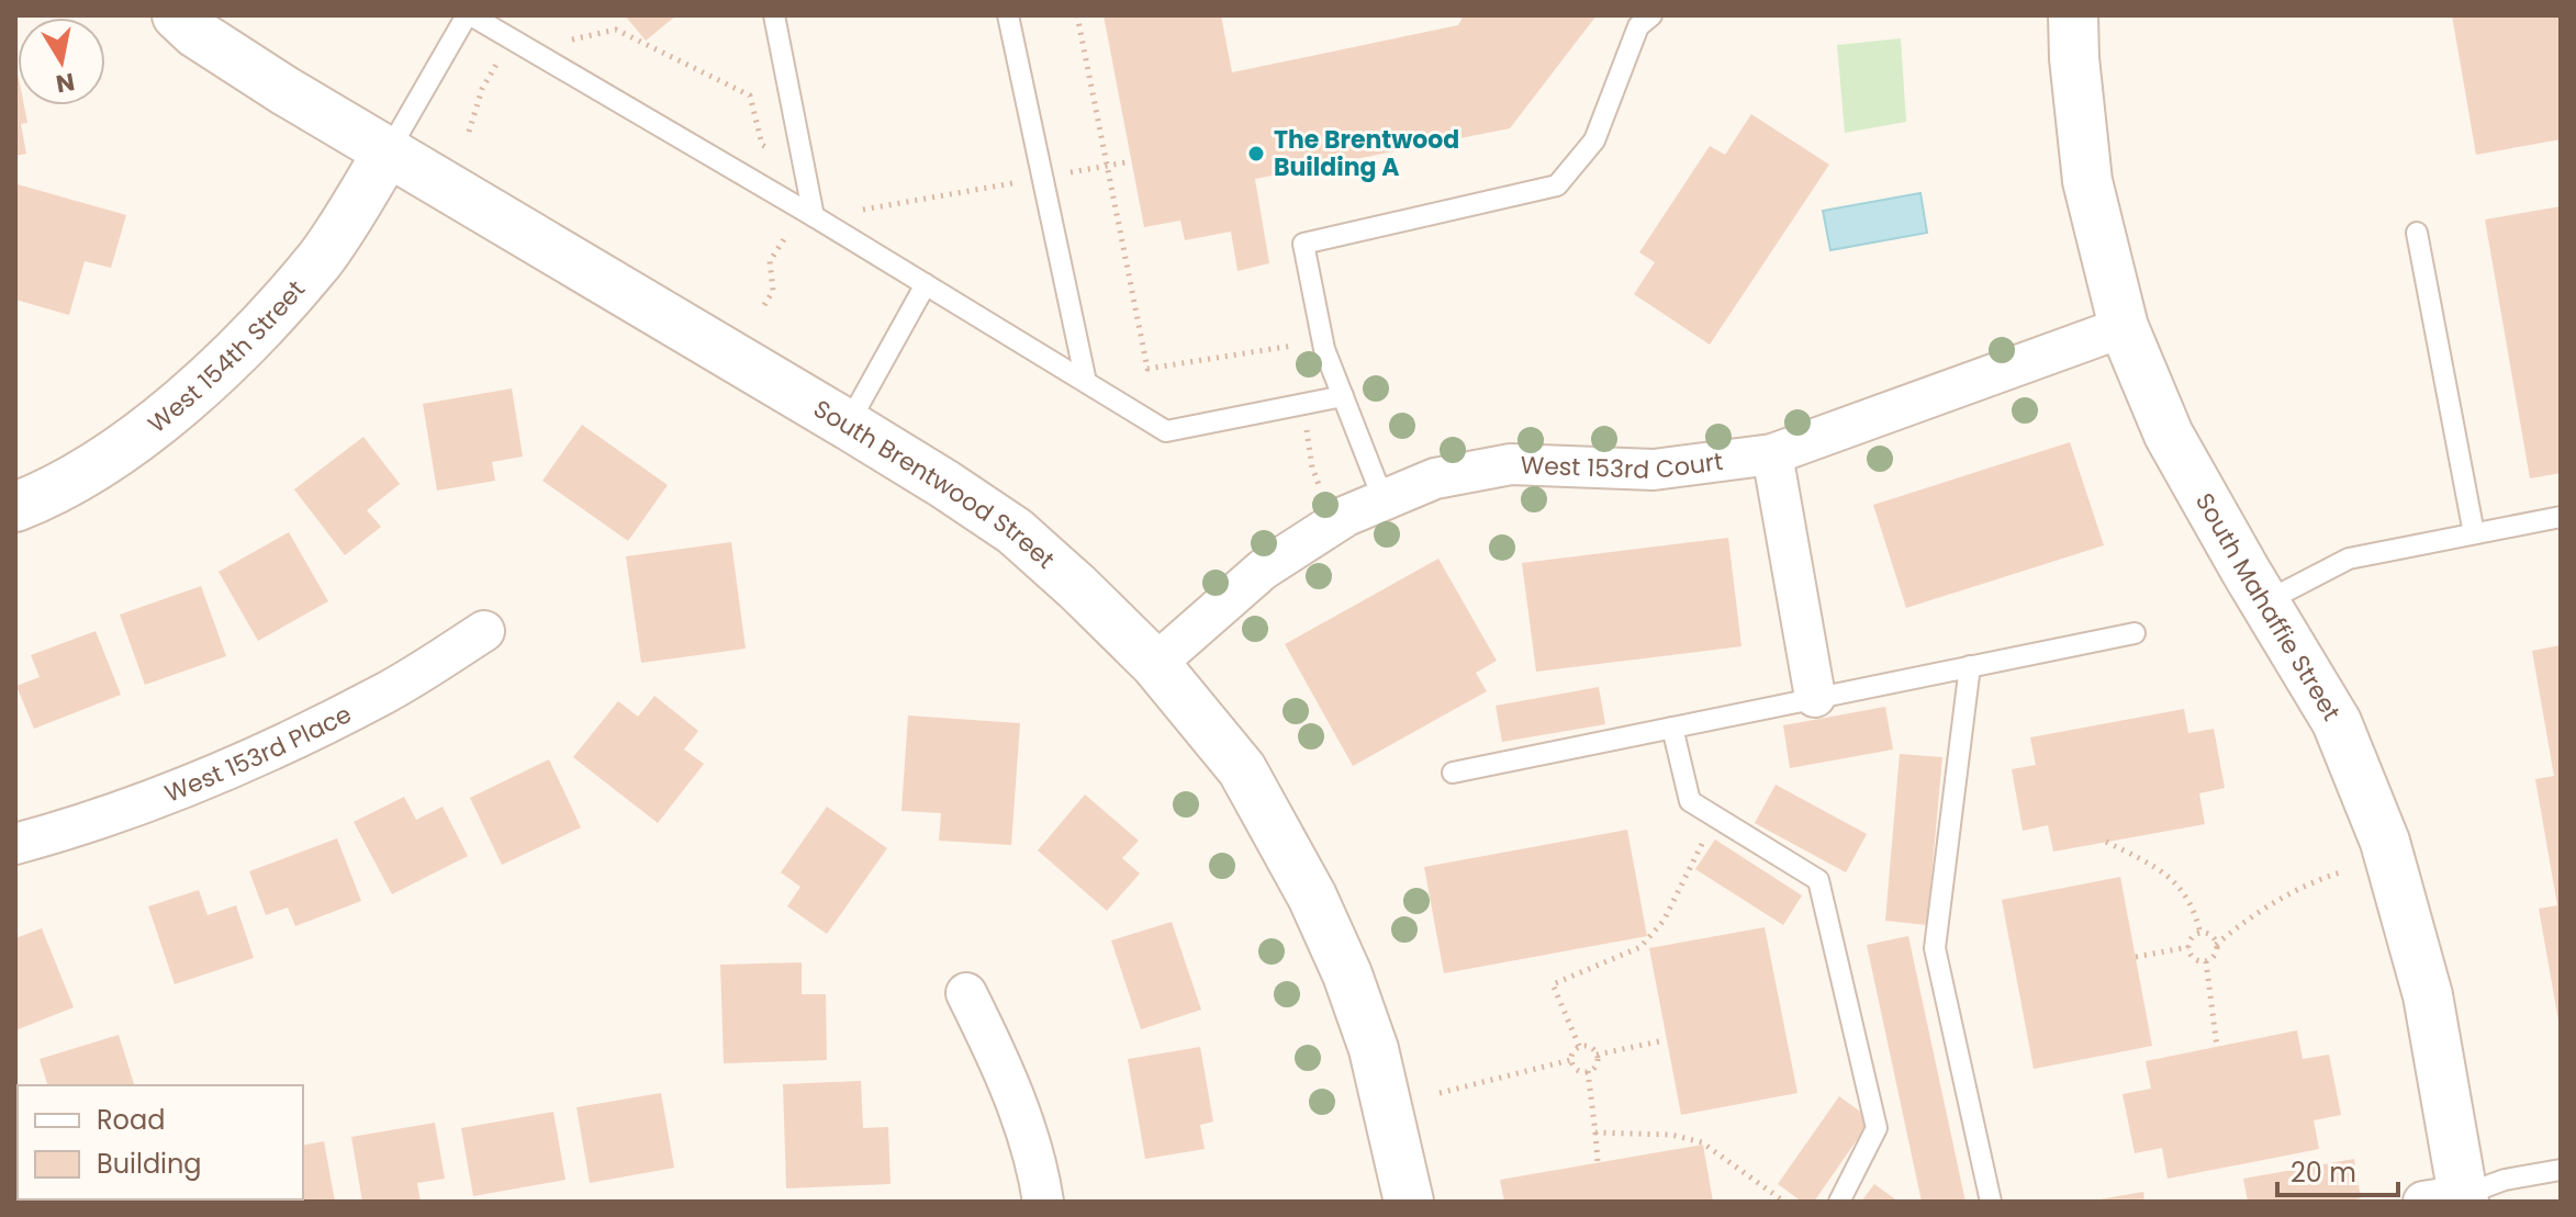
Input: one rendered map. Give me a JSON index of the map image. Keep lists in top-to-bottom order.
{
  "streets": {
    "street": [
      "West 154th Street",
      "West 153rd Court",
      "South Brentwood Street",
      "South Mahaffie Street",
      "West 153rd Place"
    ]
  },
  "crossings": [
    ["West 154th Street", "South Brentwood Street"],
    ["West 153rd Court", "South Brentwood Street"],
    ["West 153rd Court", "South Mahaffie Street"]
  ],
  "places": ["The Brentwood Building A"],
  "legend": ["Road", "Building"],
  "scale_bar": "20 m",
  "north": "bottom"
}
